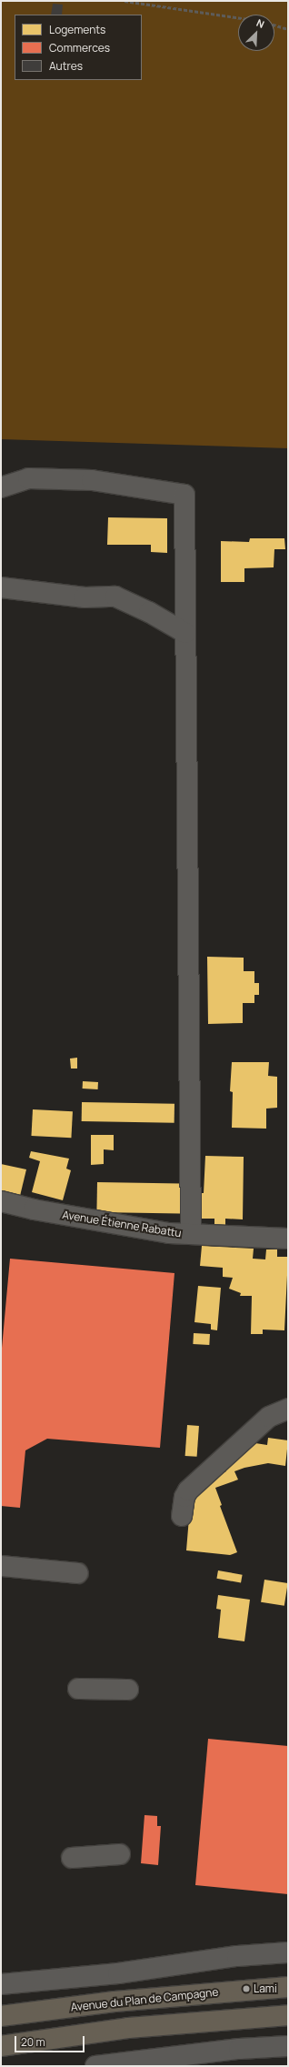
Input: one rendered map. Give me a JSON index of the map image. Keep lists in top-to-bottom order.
{
  "streets": {
    "main road": ["Avenue du Plan de Campagne"],
    "street": ["Avenue Étienne Rabattu"]
  },
  "places": ["Lami"],
  "legend": ["Logements", "Commerces", "Autres"],
  "scale_bar": "20 m",
  "north": "top right"
}
